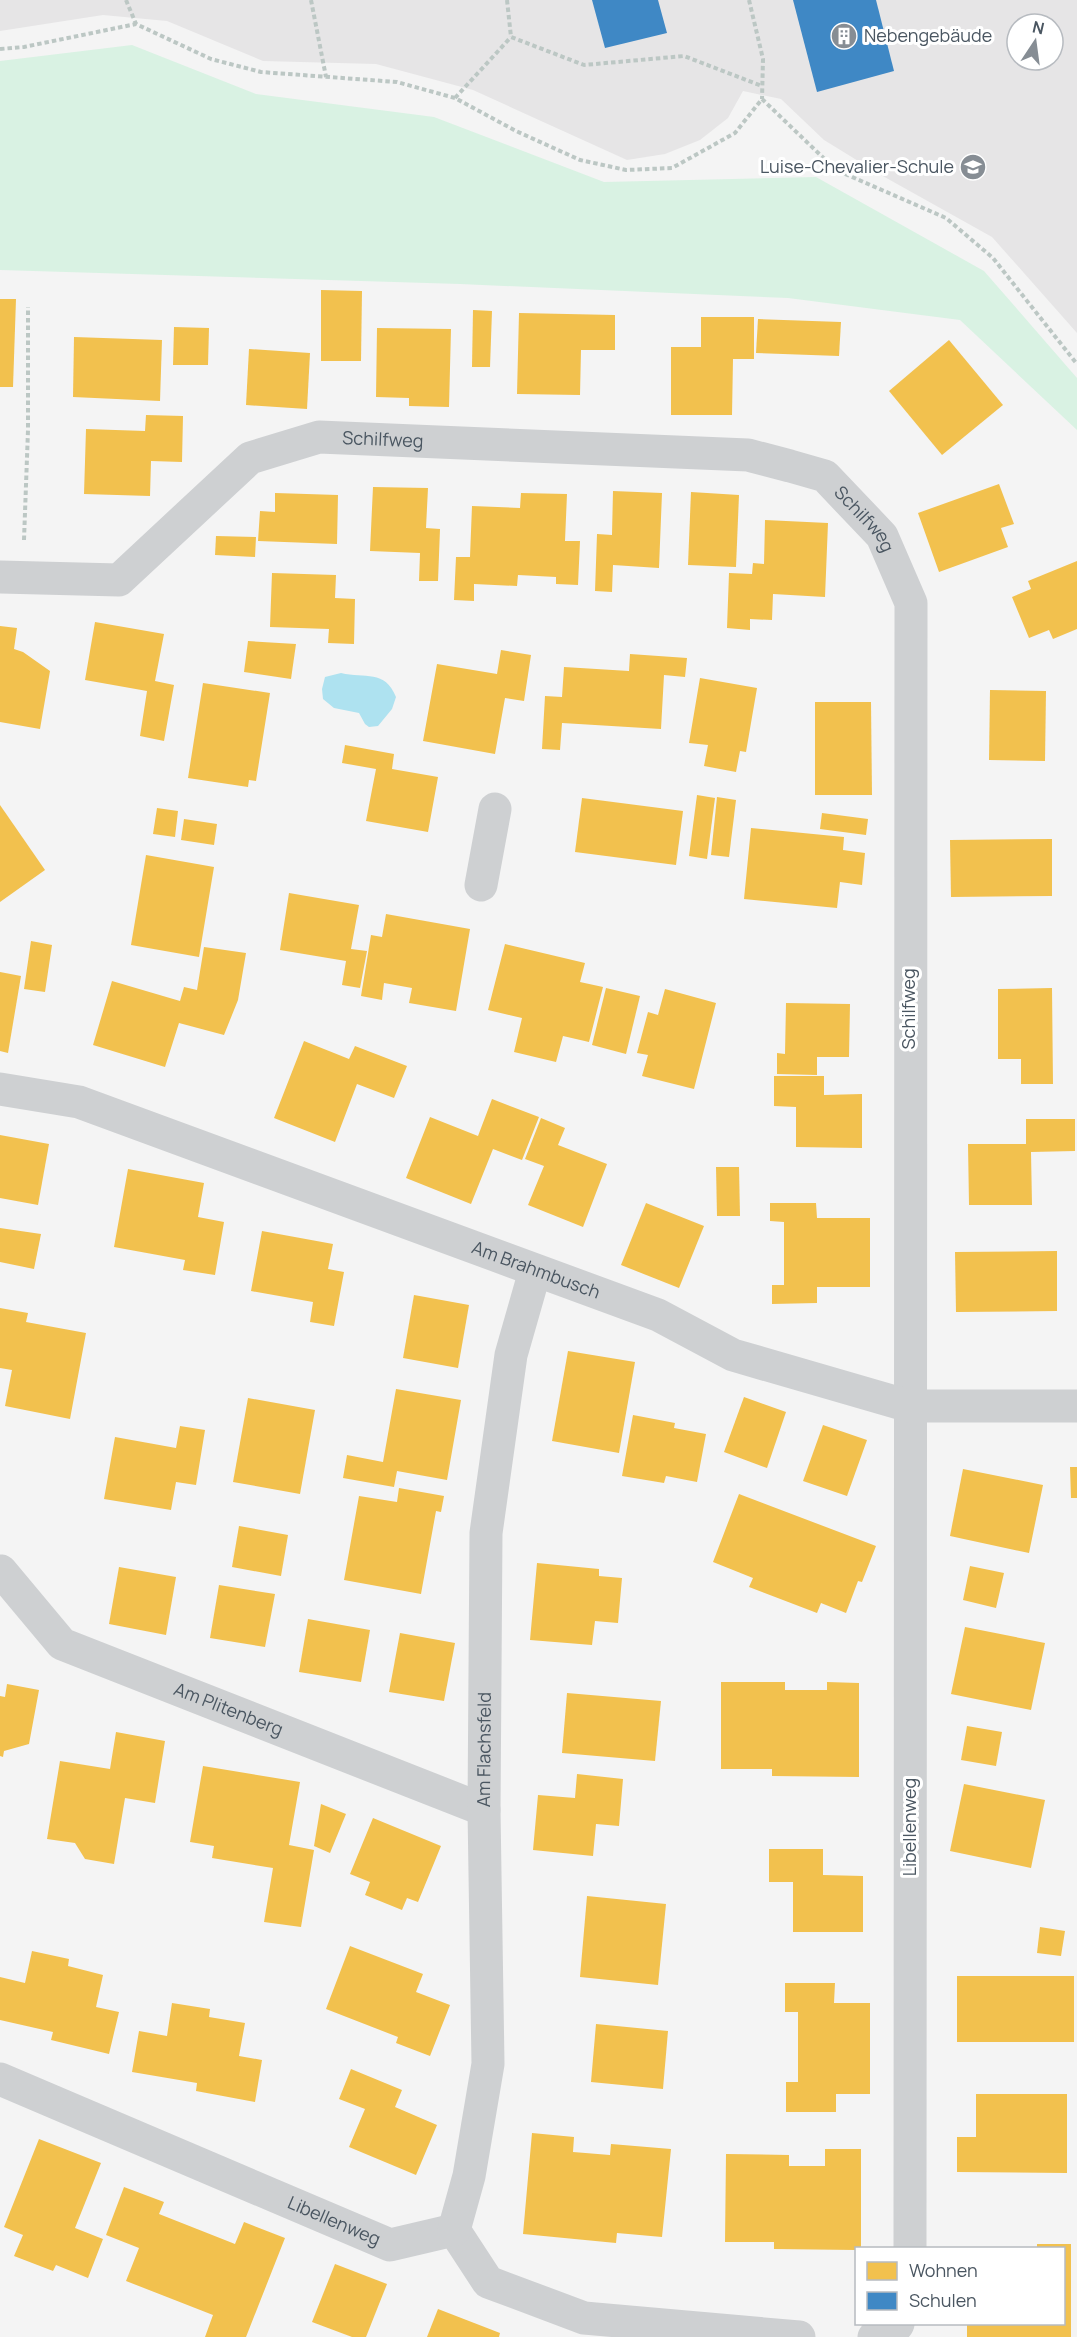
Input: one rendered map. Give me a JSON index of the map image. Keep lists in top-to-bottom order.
{
  "streets": {
    "street": [
      "Schilfweg",
      "Am Brahmbusch",
      "Am Plitenberg",
      "Am Flachsfeld",
      "Libellenweg"
    ]
  },
  "crossings": [
    ["Schilfweg", "Am Brahmbusch"],
    ["Schilfweg", "Libellenweg"],
    ["Am Brahmbusch", "Am Flachsfeld"],
    ["Am Brahmbusch", "Libellenweg"],
    ["Am Plitenberg", "Am Flachsfeld"],
    ["Am Flachsfeld", "Libellenweg"]
  ],
  "places": {
    "building": ["Nebengebäude"],
    "school or university": ["Luise-Chevalier-Schule"]
  },
  "legend": ["Wohnen", "Schulen"],
  "north": "top"
}
